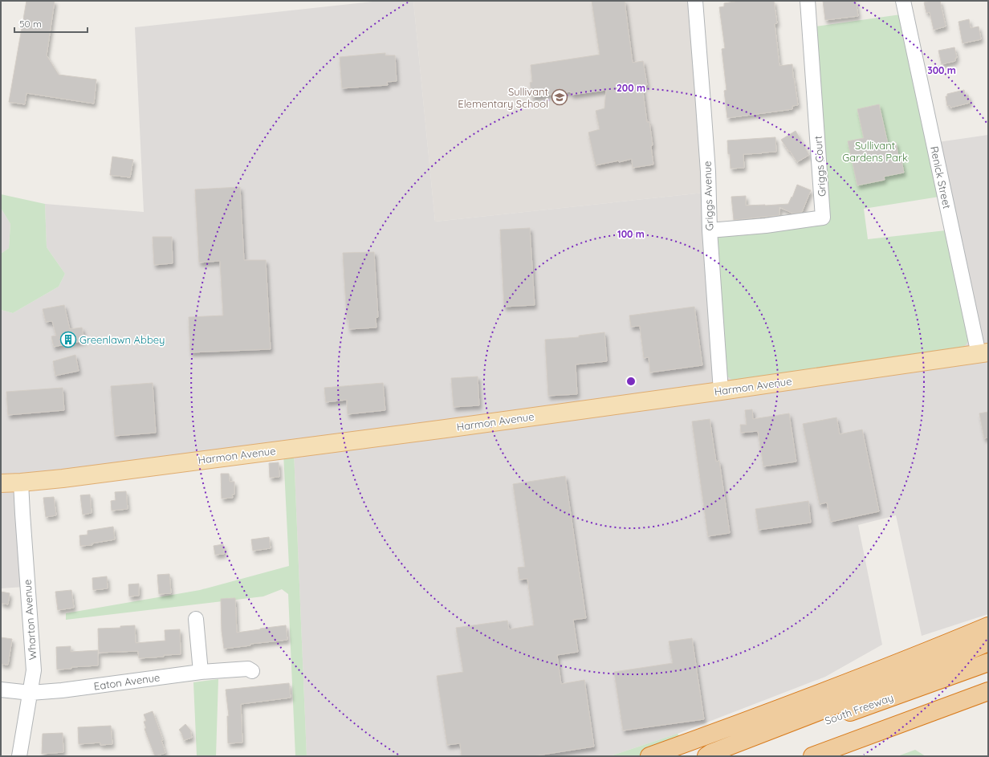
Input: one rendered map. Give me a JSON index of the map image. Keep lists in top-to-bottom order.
{
  "streets": {
    "highway": ["South Freeway"],
    "main road": ["Harmon Avenue"],
    "street": [
      "Griggs Court",
      "Renick Street",
      "Griggs Avenue",
      "Wharton Avenue",
      "Eaton Avenue"
    ]
  },
  "crossings": [
    ["Griggs Court", "Griggs Avenue"],
    ["Renick Street", "Harmon Avenue"],
    ["Griggs Avenue", "Harmon Avenue"],
    ["Harmon Avenue", "Wharton Avenue"],
    ["Wharton Avenue", "Eaton Avenue"]
  ],
  "parks": ["Sullivant Gardens Park"],
  "places": {
    "school or university": ["Sullivant Elementary School"],
    "building": ["Greenlawn Abbey"]
  },
  "scale_bar": "50 m",
  "rings": ["300 m", "200 m", "100 m"]
}
